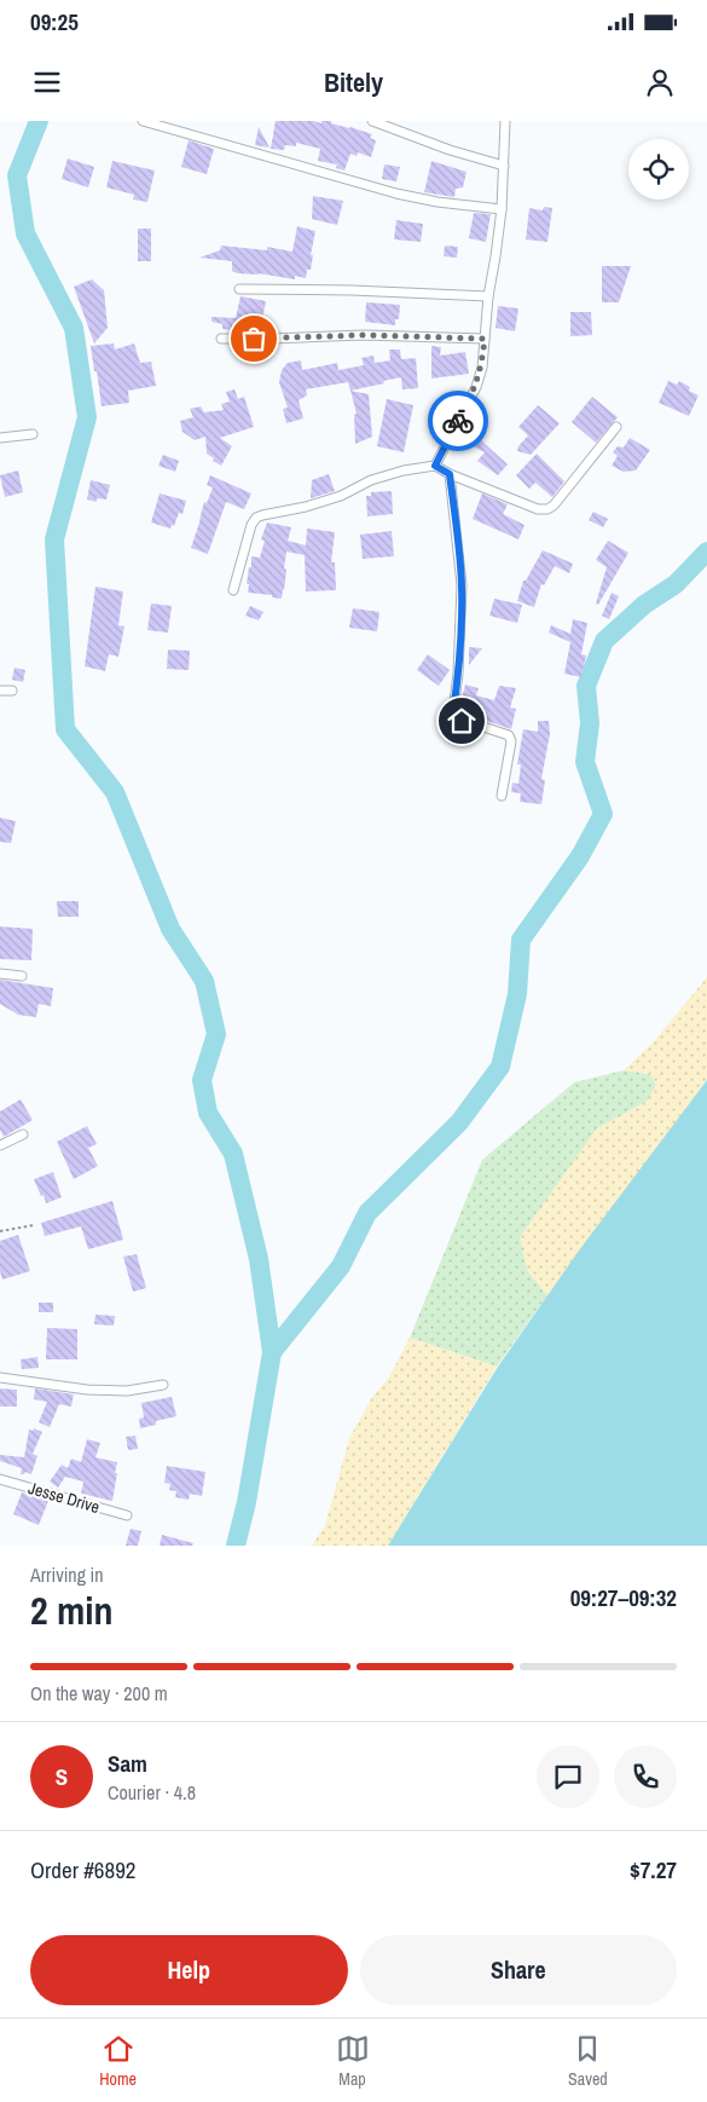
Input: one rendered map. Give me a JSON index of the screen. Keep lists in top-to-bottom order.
{
  "streets": {
    "street": ["Jesse Drive"]
  },
  "page": {
    "status": "09:25",
    "header": "Bitely",
    "heading": ["2 min", "Arriving in", "09:27–09:32"],
    "panel": [
      "Sam",
      "Courier · 4.8",
      "Order #6892",
      "$7.27"
    ],
    "bar": "On the way · 200 m",
    "round": "S",
    "buttons": ["Help", "Share"],
    "tabs": ["Home", "Map", "Saved"]
  }
}
